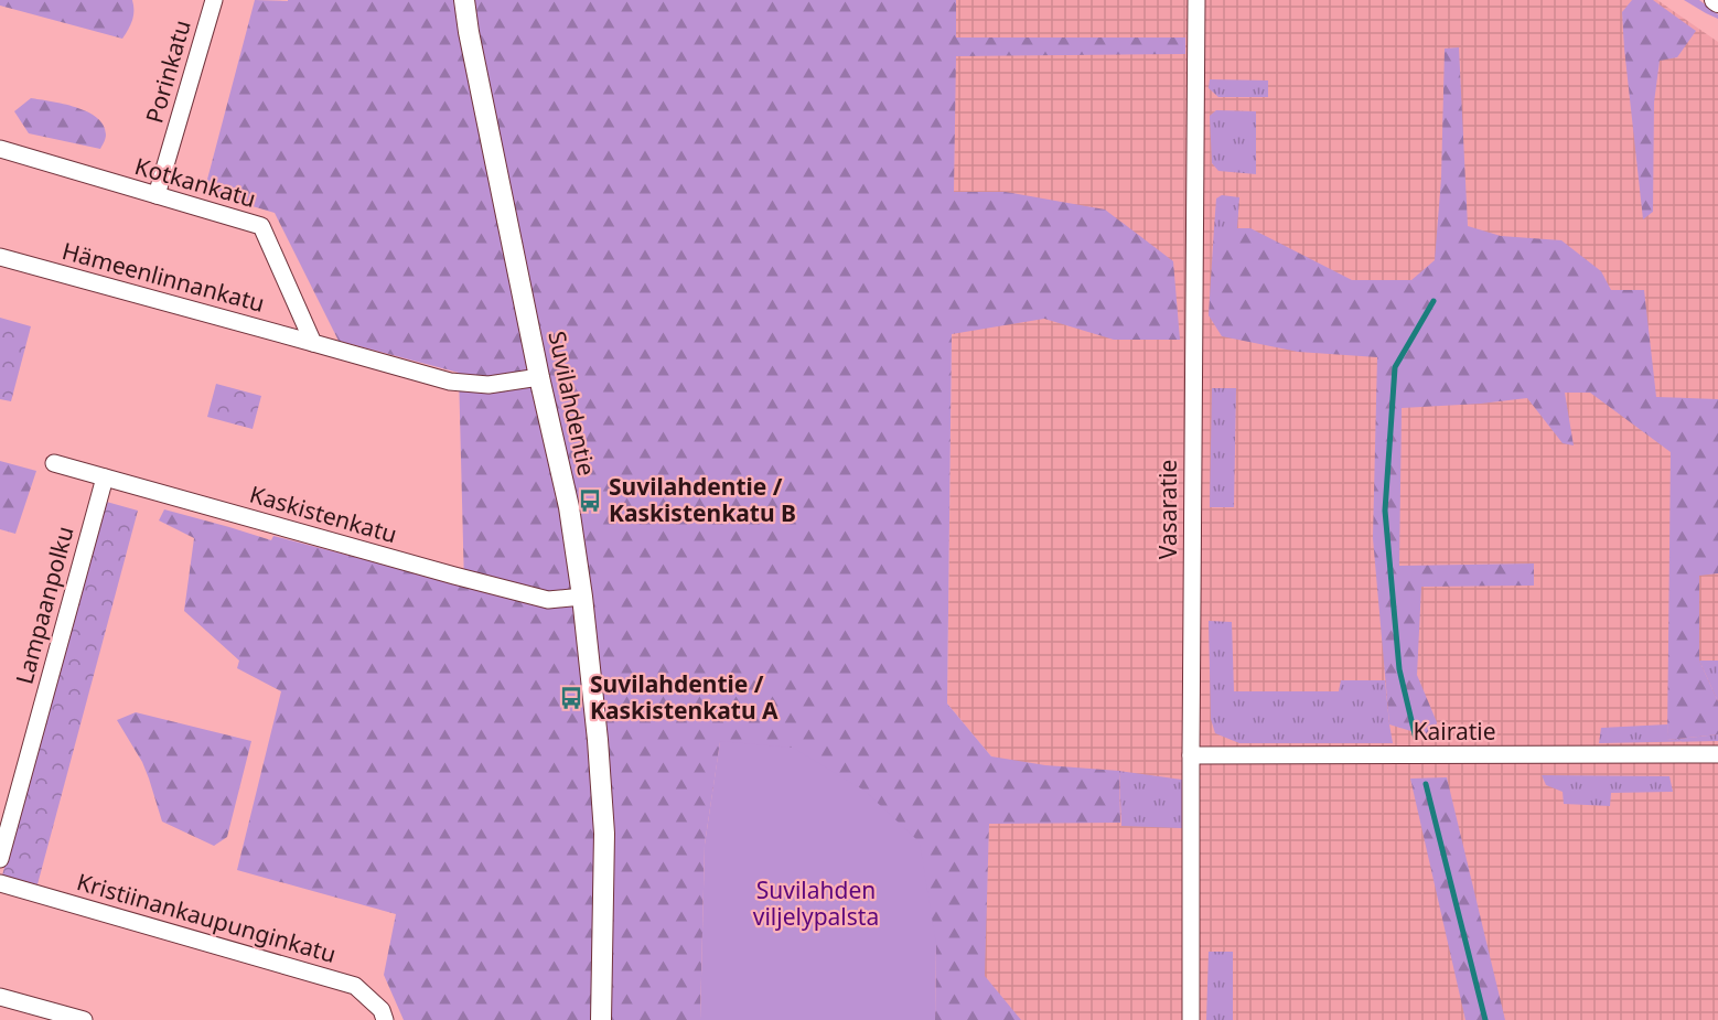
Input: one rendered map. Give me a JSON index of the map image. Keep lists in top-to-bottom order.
{
  "streets": {
    "street": [
      "Porinkatu",
      "Kotkankatu",
      "Hämeenlinnankatu",
      "Suvilahdentie",
      "Vasaratie",
      "Kaskistenkatu",
      "Lampaanpolku",
      "Kairatie",
      "Kristiinankaupunginkatu"
    ]
  },
  "crossings": [
    ["Porinkatu", "Kotkankatu"],
    ["Kotkankatu", "Hämeenlinnankatu"],
    ["Suvilahdentie", "Kaskistenkatu"],
    ["Vasaratie", "Kairatie"],
    ["Kaskistenkatu", "Lampaanpolku"]
  ],
  "parks": ["Suvilahden viljelypalsta"],
  "places": {
    "bus stop": ["Suvilahdentie / Kaskistenkatu B", "Suvilahdentie / Kaskistenkatu A"]
  }
}
